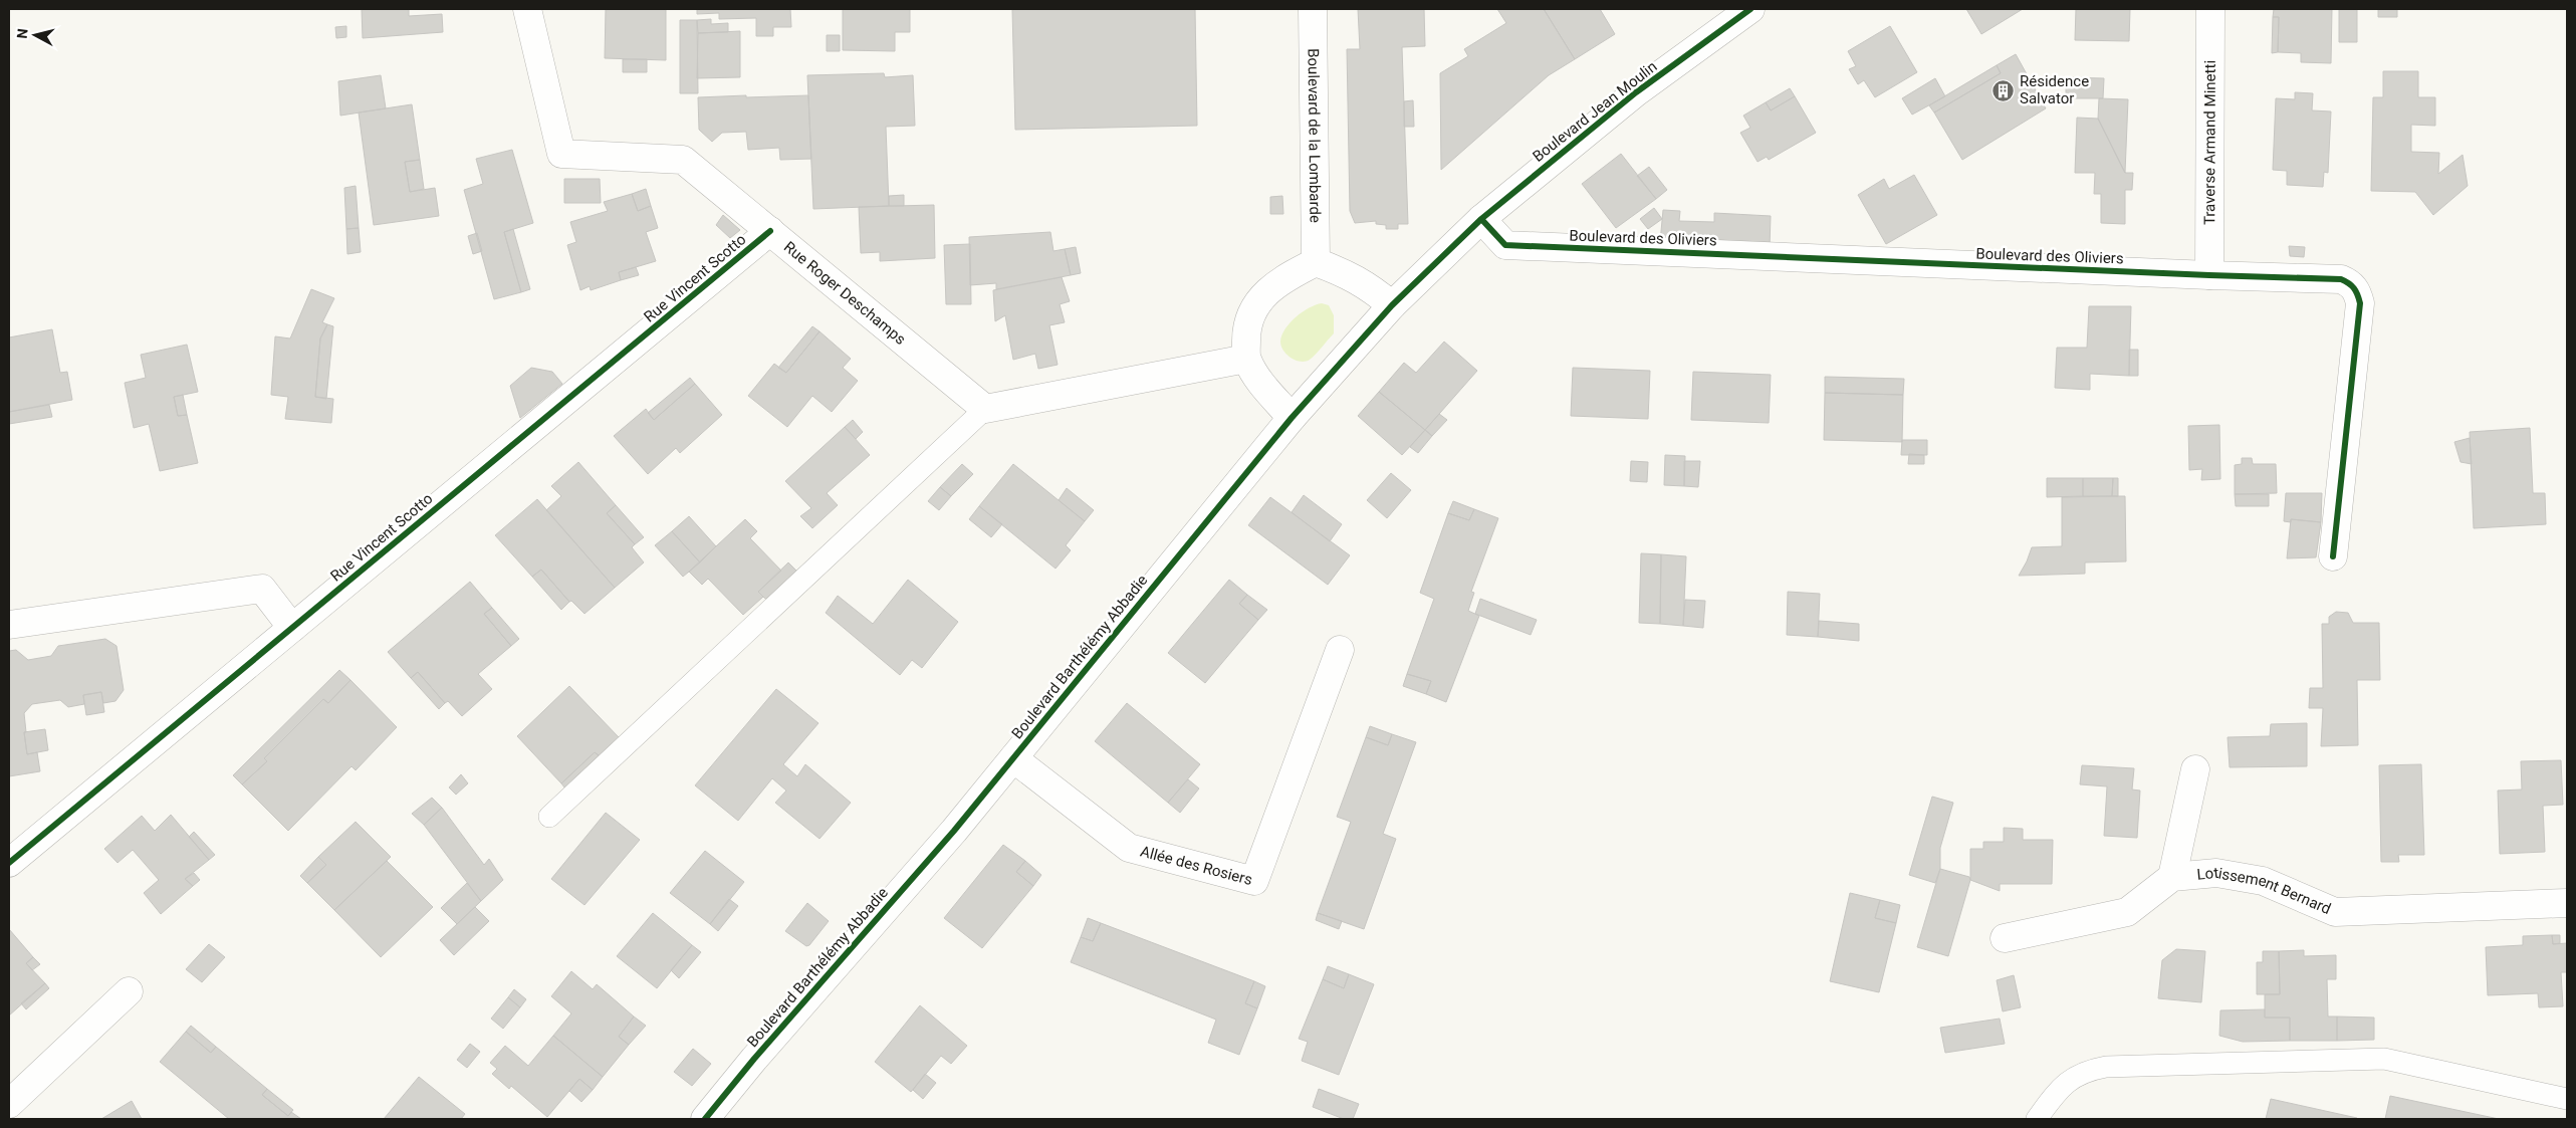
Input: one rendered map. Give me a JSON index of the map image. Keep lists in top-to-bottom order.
{
  "streets": {
    "street": [
      "Boulevard Jean Moulin",
      "Boulevard de la Lombarde",
      "Traverse Armand Minetti",
      "Boulevard des Oliviers",
      "Rue Vincent Scotto",
      "Rue Roger Deschamps",
      "Boulevard Barthélémy Abbadie",
      "Allée des Rosiers",
      "Lotissement Bernard"
    ]
  },
  "crossings": [
    ["Boulevard Jean Moulin", "Boulevard des Oliviers"],
    ["Boulevard Jean Moulin", "Boulevard Barthélémy Abbadie"],
    ["Traverse Armand Minetti", "Boulevard des Oliviers"],
    ["Boulevard des Oliviers", "Boulevard Barthélémy Abbadie"],
    ["Rue Vincent Scotto", "Rue Roger Deschamps"],
    ["Boulevard Barthélémy Abbadie", "Allée des Rosiers"]
  ],
  "places": {
    "building": ["Résidence Salvator"]
  },
  "north": "left"
}
